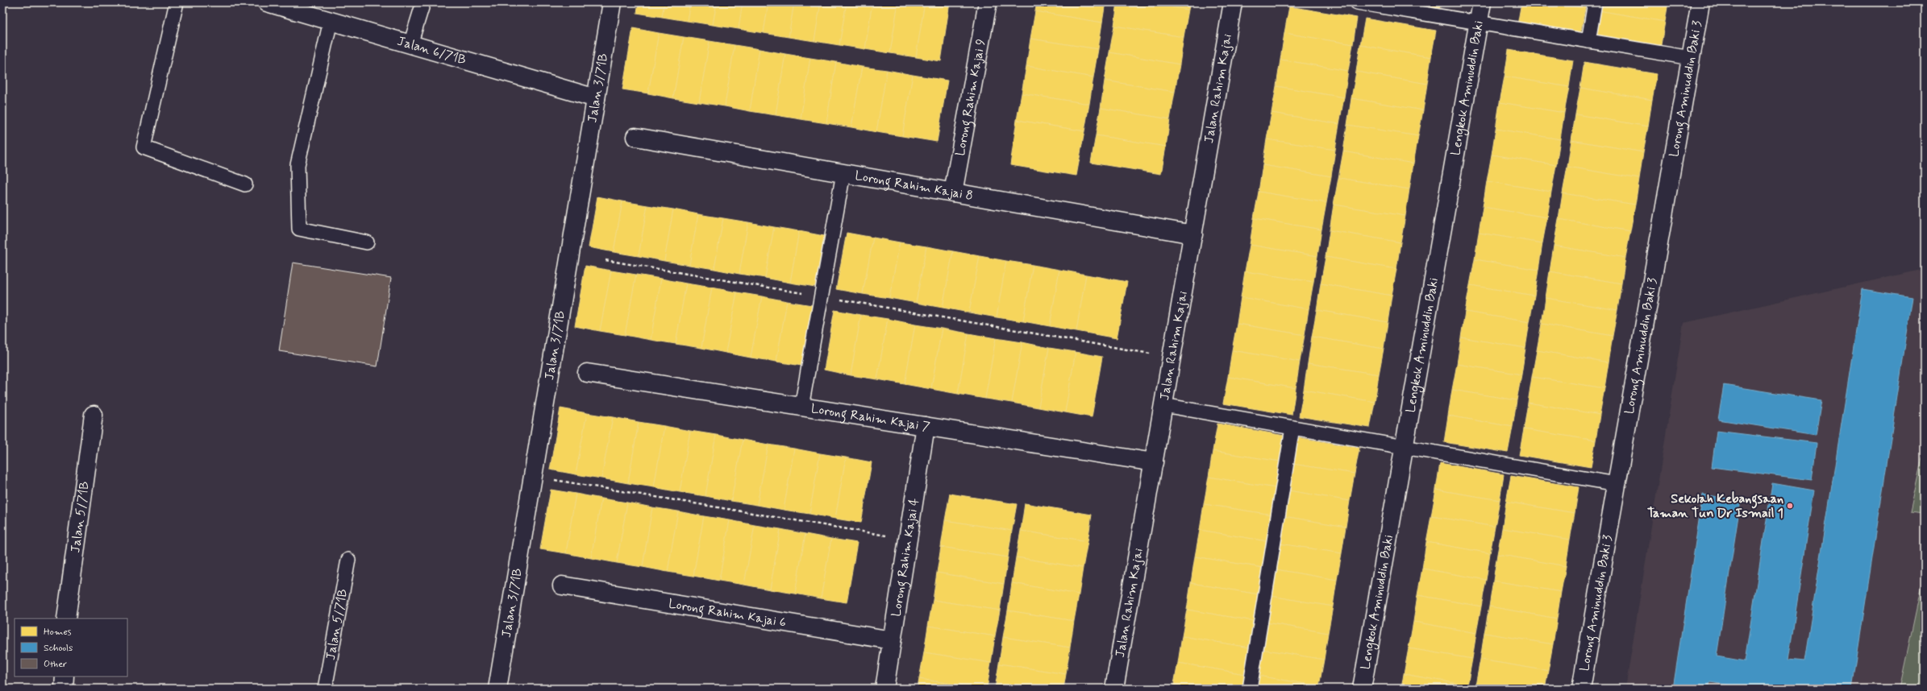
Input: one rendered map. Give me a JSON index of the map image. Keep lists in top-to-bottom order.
{
  "streets": {
    "street": [
      "Jalan 6/71B",
      "Jalan 3/71B",
      "Jalan Rahim Kajai",
      "Lengkok Aminuddin Baki",
      "Lorong Aminuddin Baki 3",
      "Lorong Rahim Kajai 9",
      "Lorong Rahim Kajai 8",
      "Lorong Rahim Kajai 7",
      "Jalan 5/71B",
      "Lorong Rahim Kajai 4",
      "Lorong Rahim Kajai 6"
    ]
  },
  "crossings": [
    ["Jalan 6/71B", "Jalan 3/71B"],
    ["Jalan Rahim Kajai", "Lorong Rahim Kajai 8"],
    ["Jalan Rahim Kajai", "Lorong Rahim Kajai 7"],
    ["Lorong Rahim Kajai 9", "Lorong Rahim Kajai 8"],
    ["Lorong Rahim Kajai 7", "Lorong Rahim Kajai 4"],
    ["Lorong Rahim Kajai 4", "Lorong Rahim Kajai 6"]
  ],
  "places": ["Sekolah Kebangsaan Taman Tun Dr Ismail 1"],
  "legend": ["Homes", "Schools", "Other"]
}
